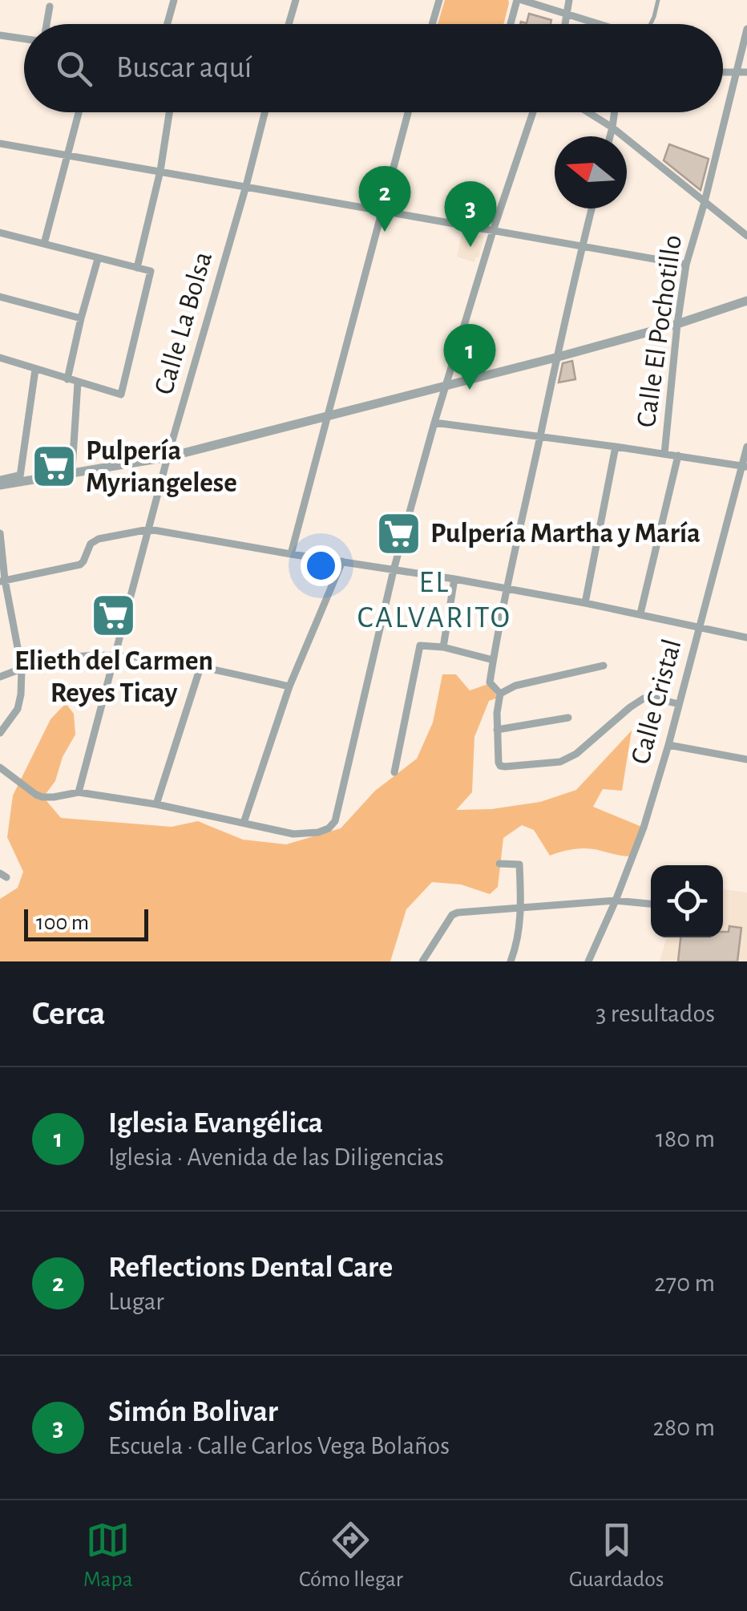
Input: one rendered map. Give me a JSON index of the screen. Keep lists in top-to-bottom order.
{
  "streets": {
    "street": ["Calle La Bolsa", "Calle El Pochotillo", "Calle Cristal"]
  },
  "districts": ["EL CALVARITO"],
  "places": {
    "supermarket": ["Pulpería Myriangelese", "Pulpería Martha y María", "Elieth del Carmen Reyes Ticay"]
  },
  "scale_bar": "100 m",
  "north": "left",
  "page": {
    "search": "Buscar aquí",
    "pins": ["2", "3", "1"],
    "scale": "100 m",
    "heading": ["Cerca", "3 resultados"],
    "list": [
      {
        "mark": "1",
        "name": "Iglesia Evangélica",
        "note": "Iglesia · Avenida de las Diligencias",
        "value": "180 m"
      },
      {
        "mark": "2",
        "name": "Reflections Dental Care",
        "note": "Lugar",
        "value": "270 m"
      },
      {
        "mark": "3",
        "name": "Simón Bolivar",
        "note": "Escuela · Calle Carlos Vega Bolaños",
        "value": "280 m"
      }
    ],
    "nav": ["Mapa", "Cómo llegar", "Guardados"]
  }
}
